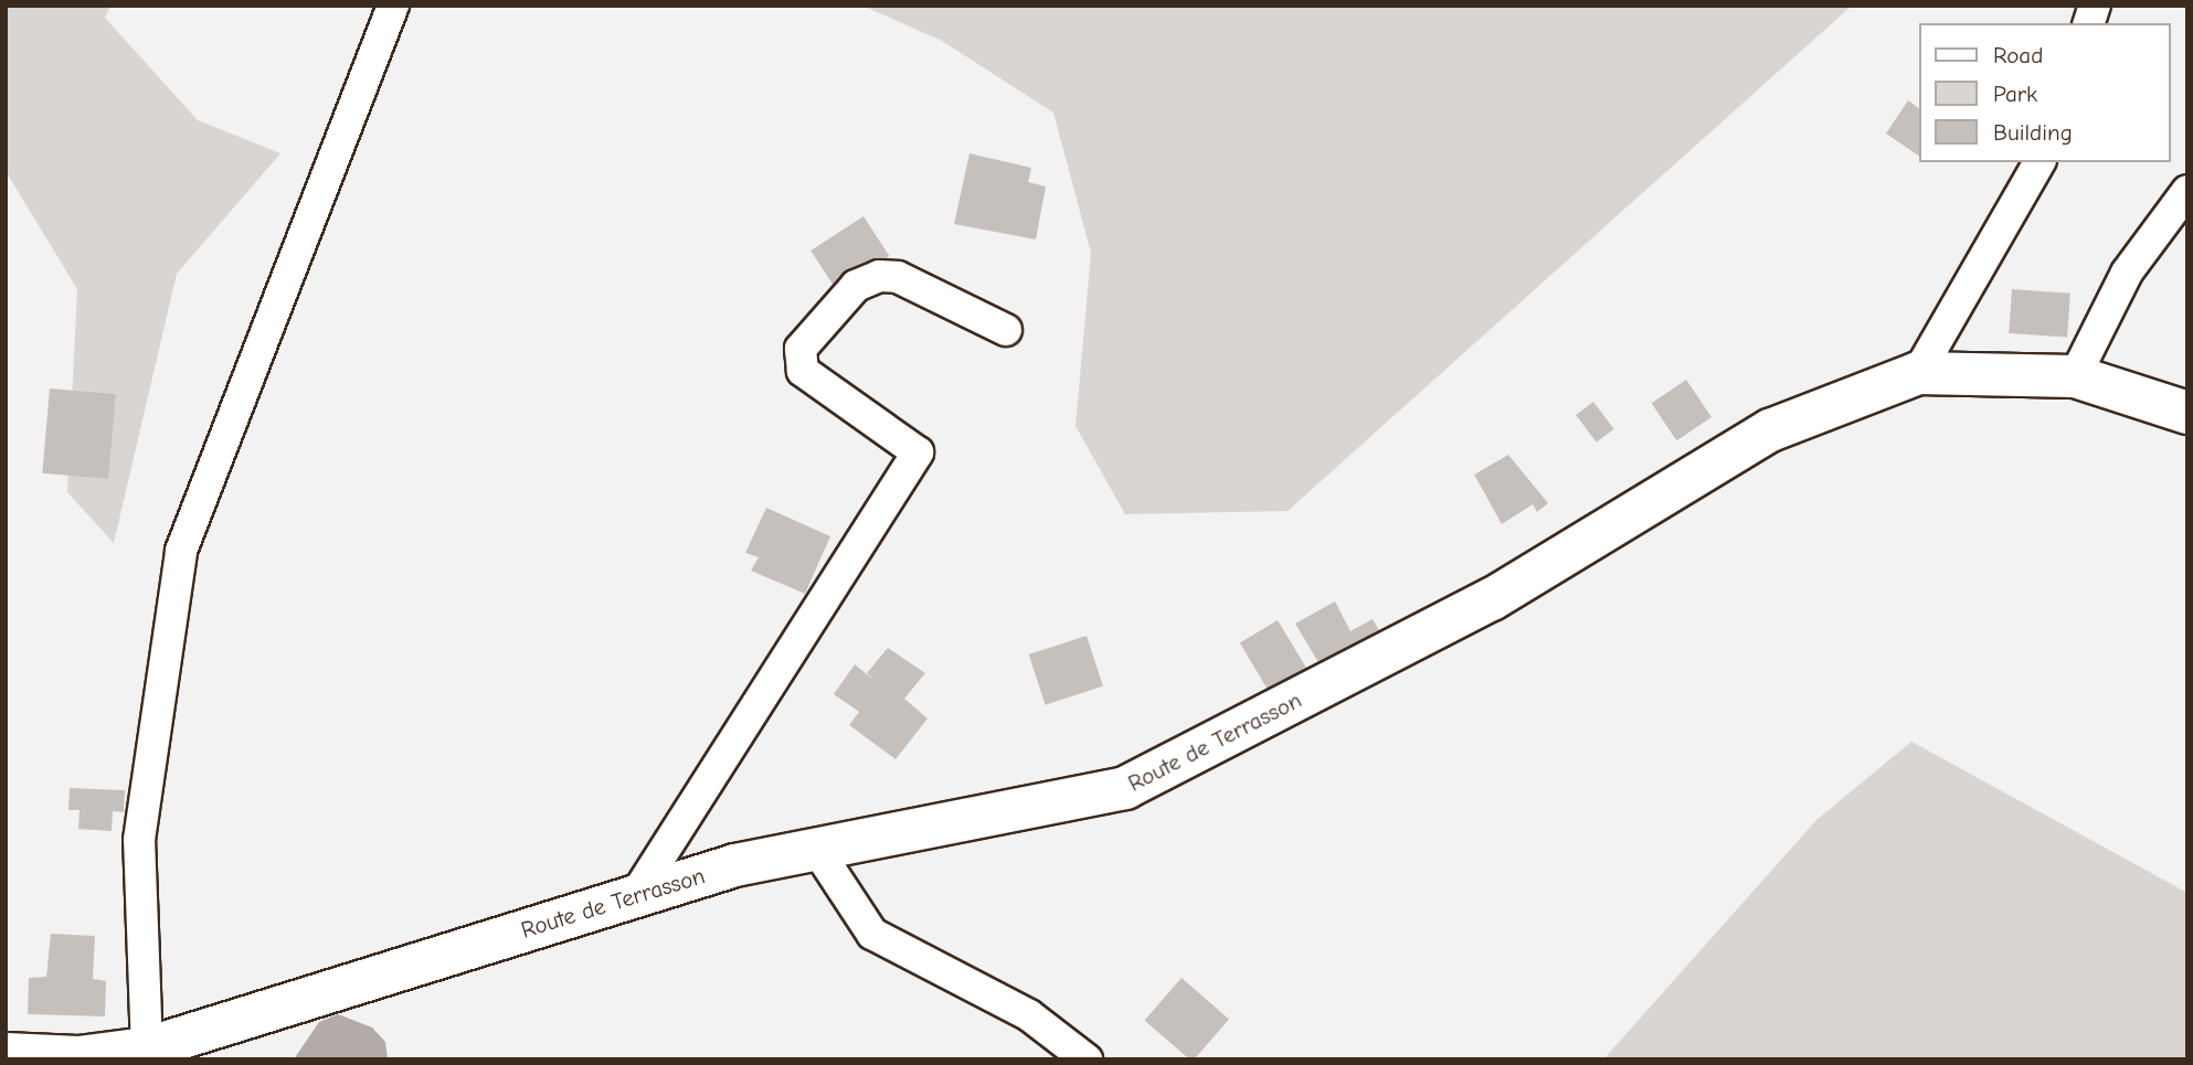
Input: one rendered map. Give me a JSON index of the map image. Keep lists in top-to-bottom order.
{
  "streets": {
    "street": ["Route de Terrasson"]
  },
  "legend": ["Road", "Park", "Building"]
}
